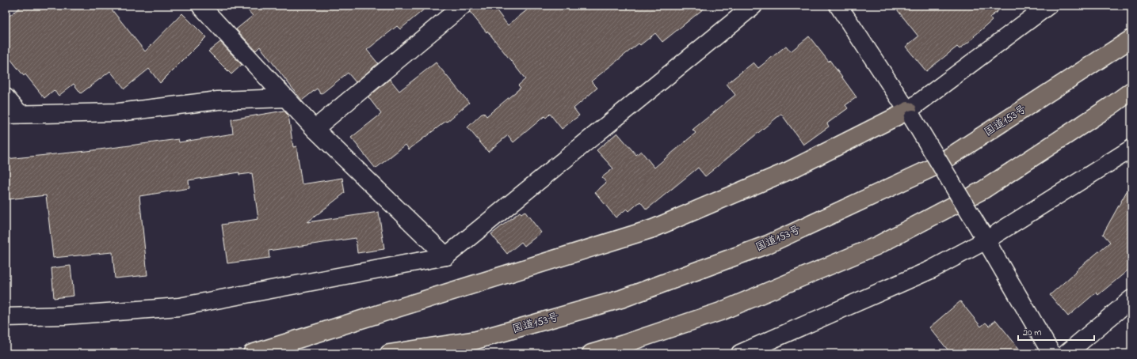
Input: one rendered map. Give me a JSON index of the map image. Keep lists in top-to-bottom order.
{
  "streets": {
    "highway": ["国道153号"]
  },
  "scale_bar": "20 m"
}
